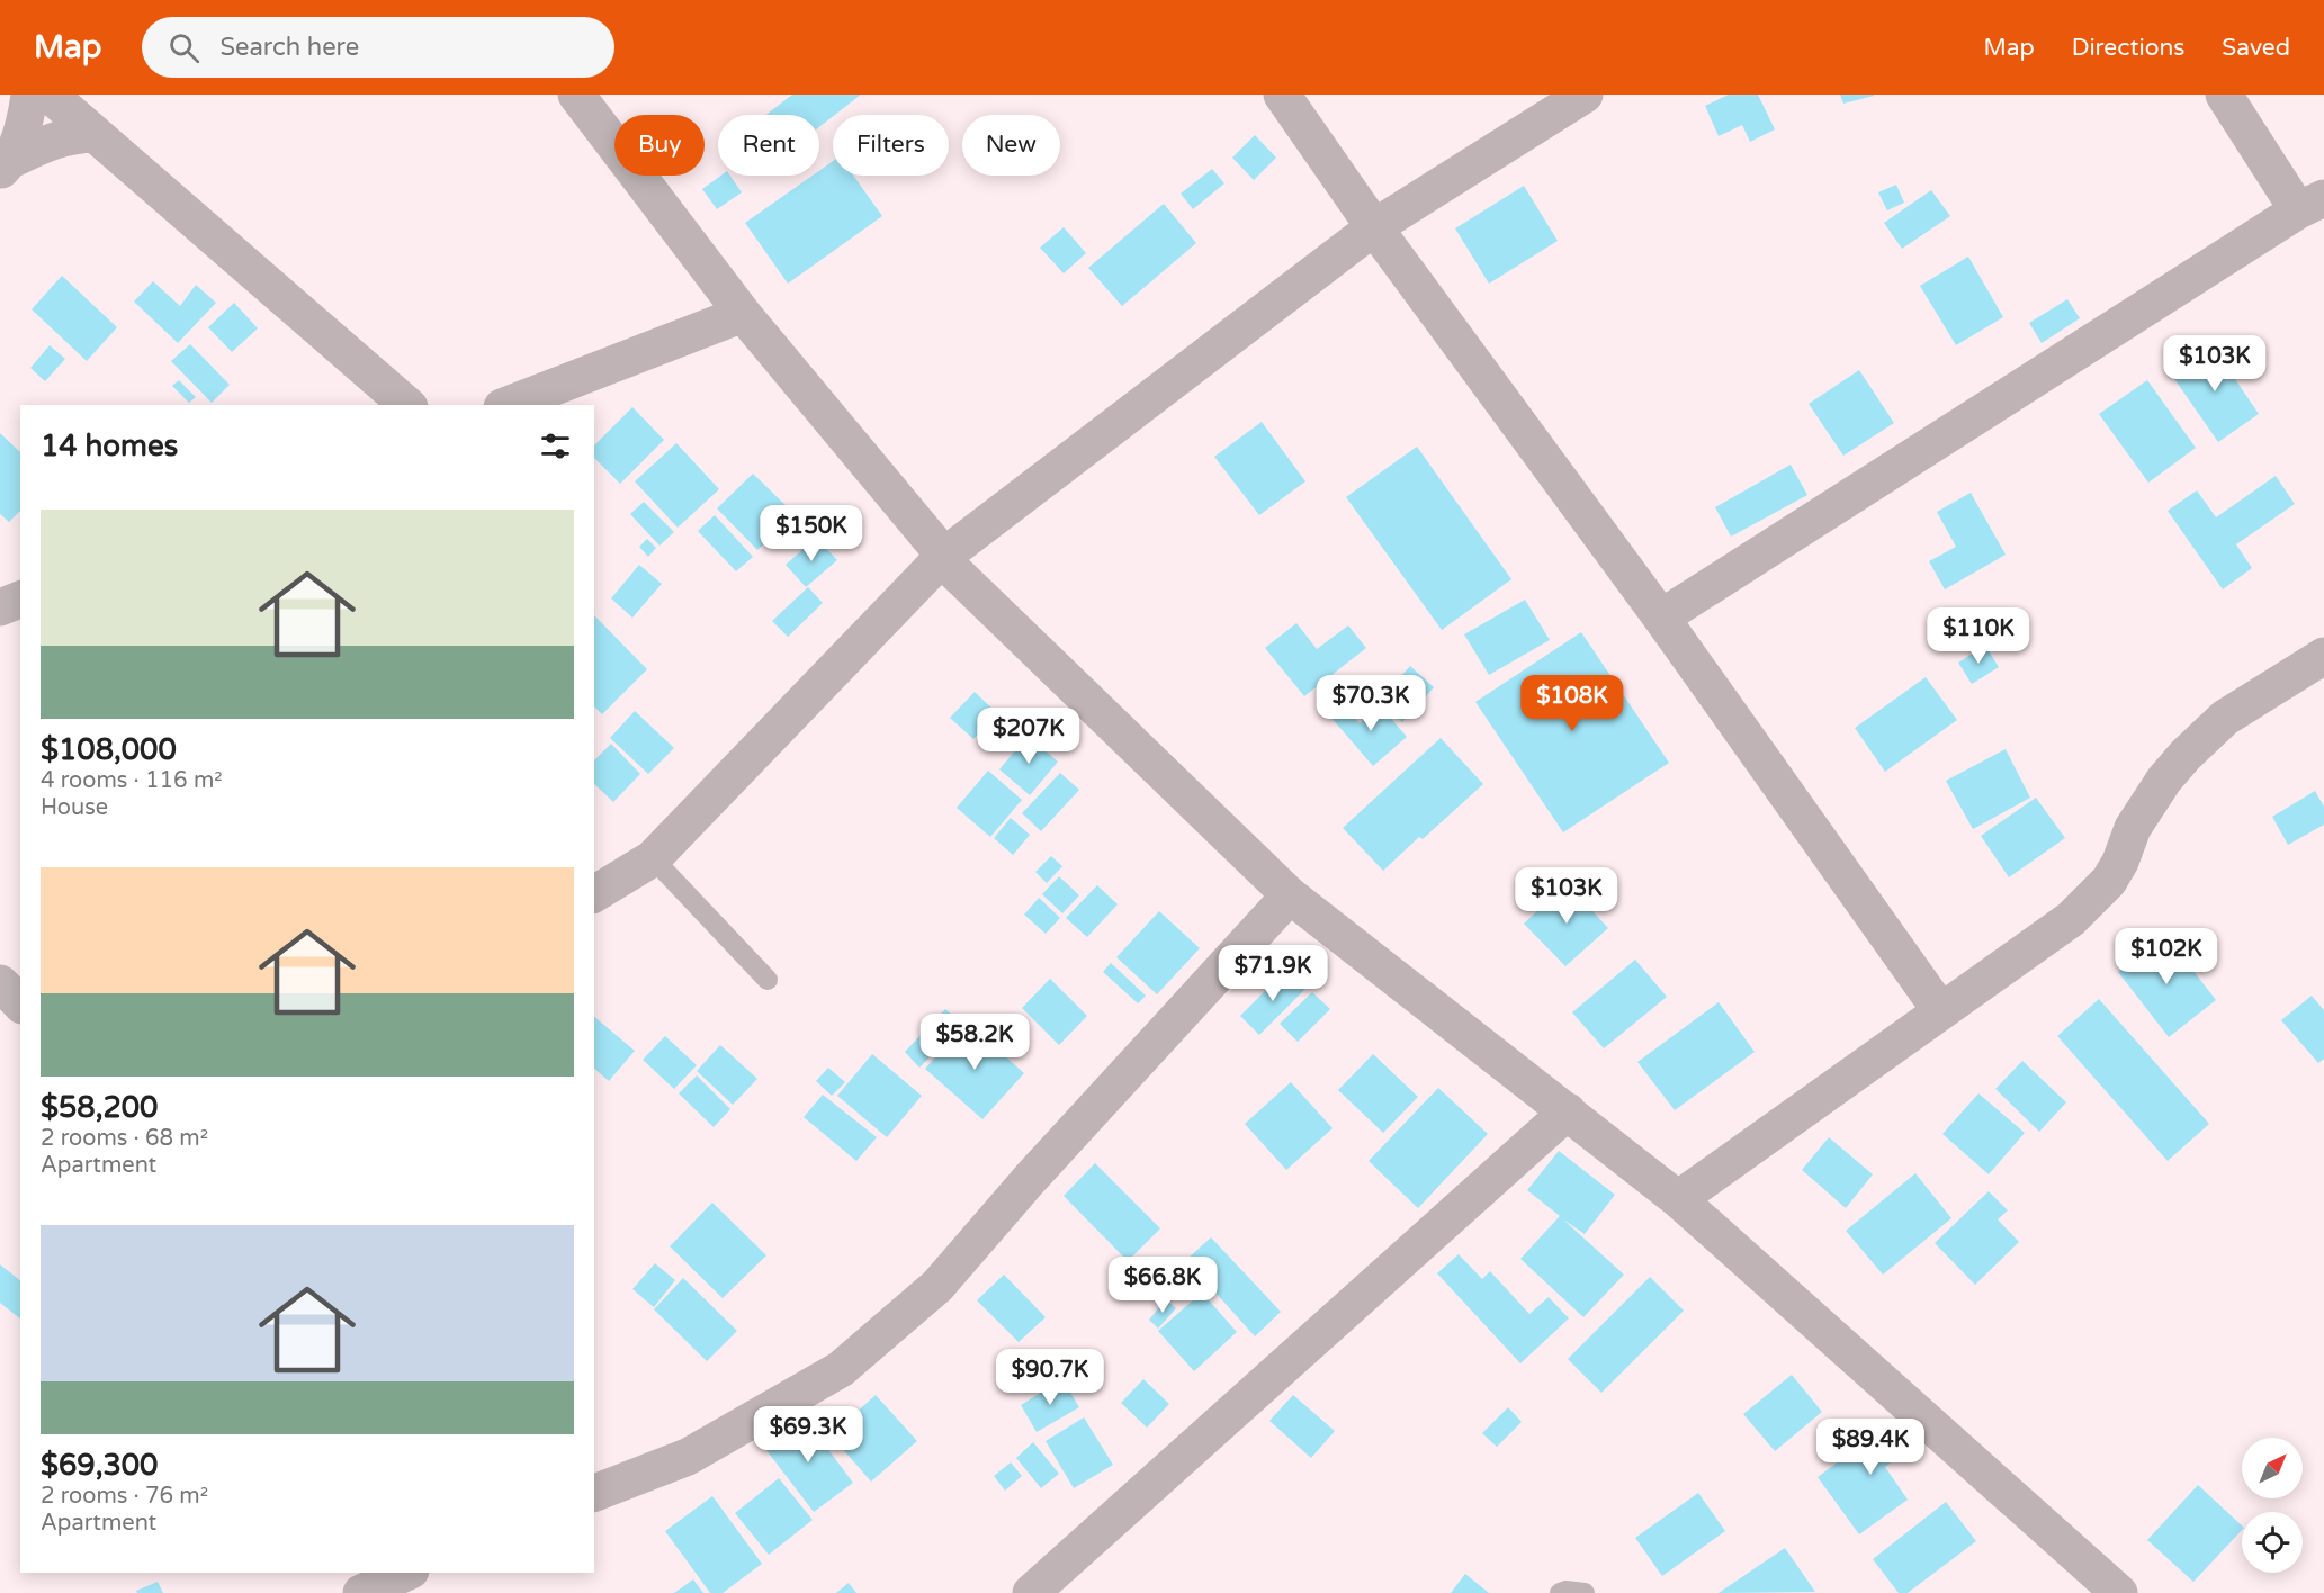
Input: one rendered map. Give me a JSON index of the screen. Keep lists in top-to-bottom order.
{
  "north": "top right",
  "page": {
    "header": "Map",
    "search": "Search here",
    "nav": ["Map", "Directions", "Saved"],
    "chip": [
      "Buy",
      "Rent",
      "Filters",
      "New"
    ],
    "price": [
      "$103K",
      "$150K",
      "$110K",
      "$70.3K",
      "$108K",
      "$207K",
      "$103K",
      "$102K",
      "$71.9K",
      "$58.2K",
      "$66.8K",
      "$90.7K",
      "$69.3K",
      "$89.4K"
    ],
    "heading": "14 homes",
    "list": [
      {
        "name": "$108,000",
        "note": "4 rooms · 116 m² · House"
      },
      {
        "name": "$58,200",
        "note": "2 rooms · 68 m² · Apartment"
      },
      {
        "name": "$69,300",
        "note": "2 rooms · 76 m² · Apartment"
      }
    ]
  }
}
